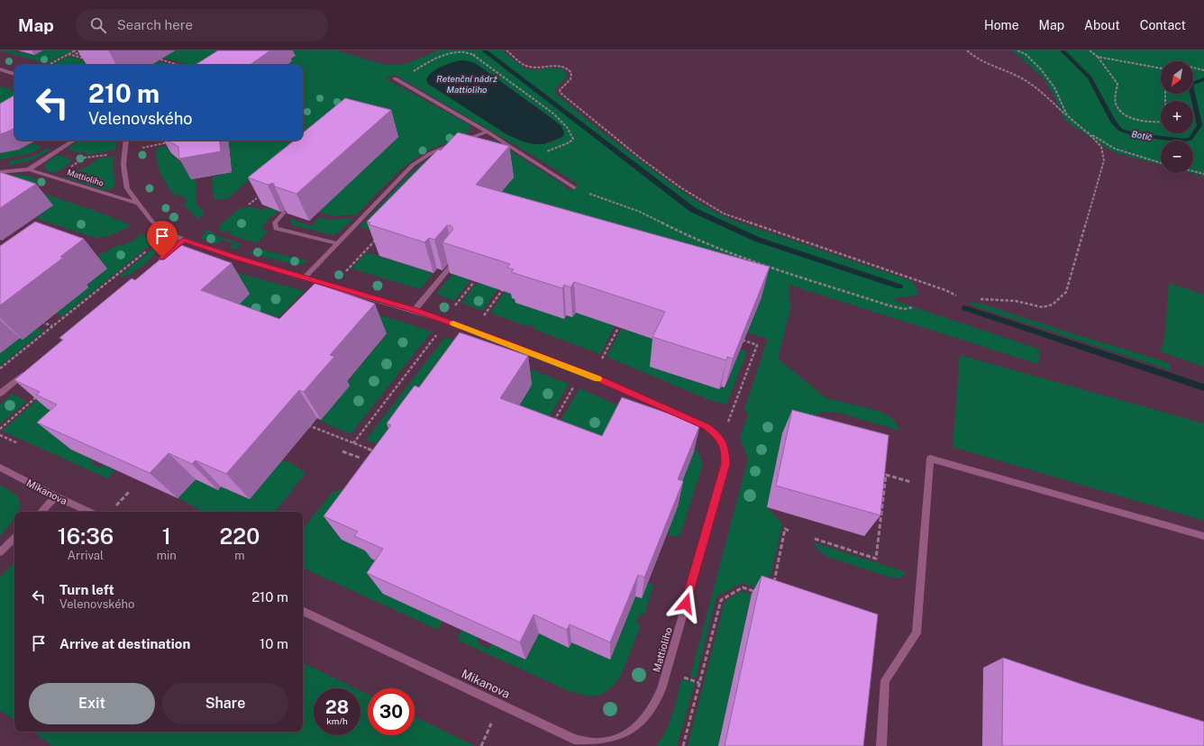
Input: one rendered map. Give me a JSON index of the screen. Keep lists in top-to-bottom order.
{
  "streets": {
    "street": ["Mattioliho", "Mikanova"]
  },
  "crossings": [
    ["Mattioliho", "Mikanova"]
  ],
  "water": ["Retenční nádrž Mattioliho", "Botič"],
  "north": "bottom left",
  "page": {
    "header": "Map",
    "search": "Search here",
    "nav": [
      "Home",
      "Map",
      "About",
      "Contact"
    ],
    "map_buttons": ["+", "−"],
    "turn": ["210 m", "Velenovského"],
    "eta": [
      "16:36",
      "Arrival",
      "1",
      "min",
      "220",
      "m"
    ],
    "list": [
      {
        "name": "Turn left",
        "note": "Velenovského",
        "value": "210 m"
      },
      {
        "name": "Arrive at destination",
        "value": "10 m"
      }
    ],
    "buttons": ["Exit", "Share"],
    "speed": "28 km/h",
    "limit": "30"
  }
}
